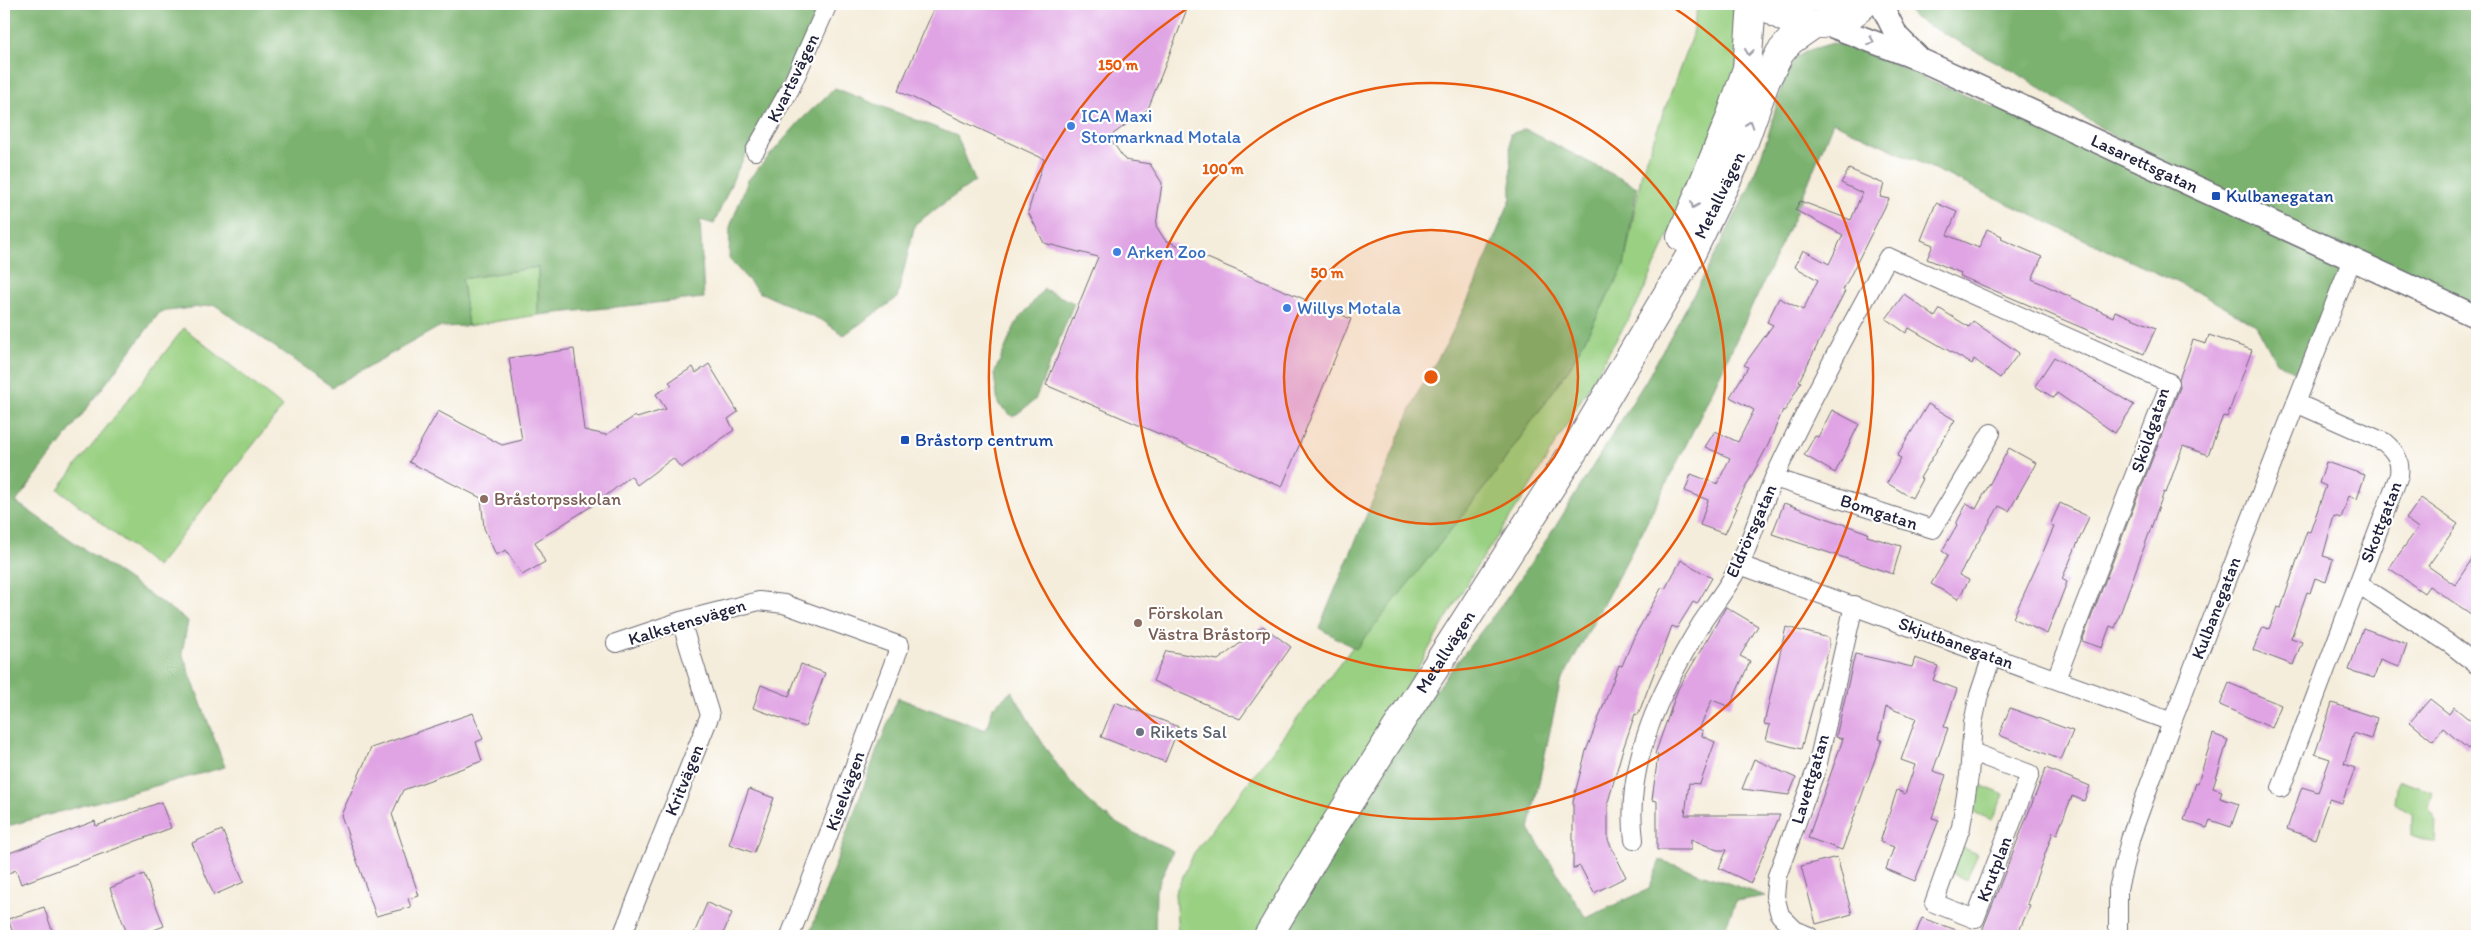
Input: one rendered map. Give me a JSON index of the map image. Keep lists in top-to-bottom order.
{
  "streets": {
    "main road": ["Metallvägen"],
    "street": [
      "Kvartsvägen",
      "Lasarettsgatan",
      "Sköldgatan",
      "Bomgatan",
      "Skottgatan",
      "Eldrörsgatan",
      "Kulbanegatan",
      "Kalkstensvägen",
      "Skjutbanegatan",
      "Lavettgatan",
      "Kritvägen",
      "Kiselvägen",
      "Krutplan"
    ]
  },
  "crossings": [
    ["Lasarettsgatan", "Metallvägen"],
    ["Lasarettsgatan", "Kulbanegatan"],
    ["Sköldgatan", "Eldrörsgatan"],
    ["Sköldgatan", "Skjutbanegatan"],
    ["Bomgatan", "Eldrörsgatan"],
    ["Skottgatan", "Kulbanegatan"],
    ["Eldrörsgatan", "Skjutbanegatan"],
    ["Kulbanegatan", "Skjutbanegatan"],
    ["Kalkstensvägen", "Kritvägen"],
    ["Kalkstensvägen", "Kiselvägen"],
    ["Skjutbanegatan", "Lavettgatan"],
    ["Skjutbanegatan", "Krutplan"]
  ],
  "places": {
    "other": [
      "ICA Maxi Stormarknad Motala",
      "Arken Zoo",
      "Willys Motala",
      "Bråstorpsskolan",
      "Förskolan Västra Bråstorp",
      "Rikets Sal"
    ],
    "transit": ["Kulbanegatan", "Bråstorp centrum"]
  },
  "rings": ["150 m", "100 m", "50 m"]
}
